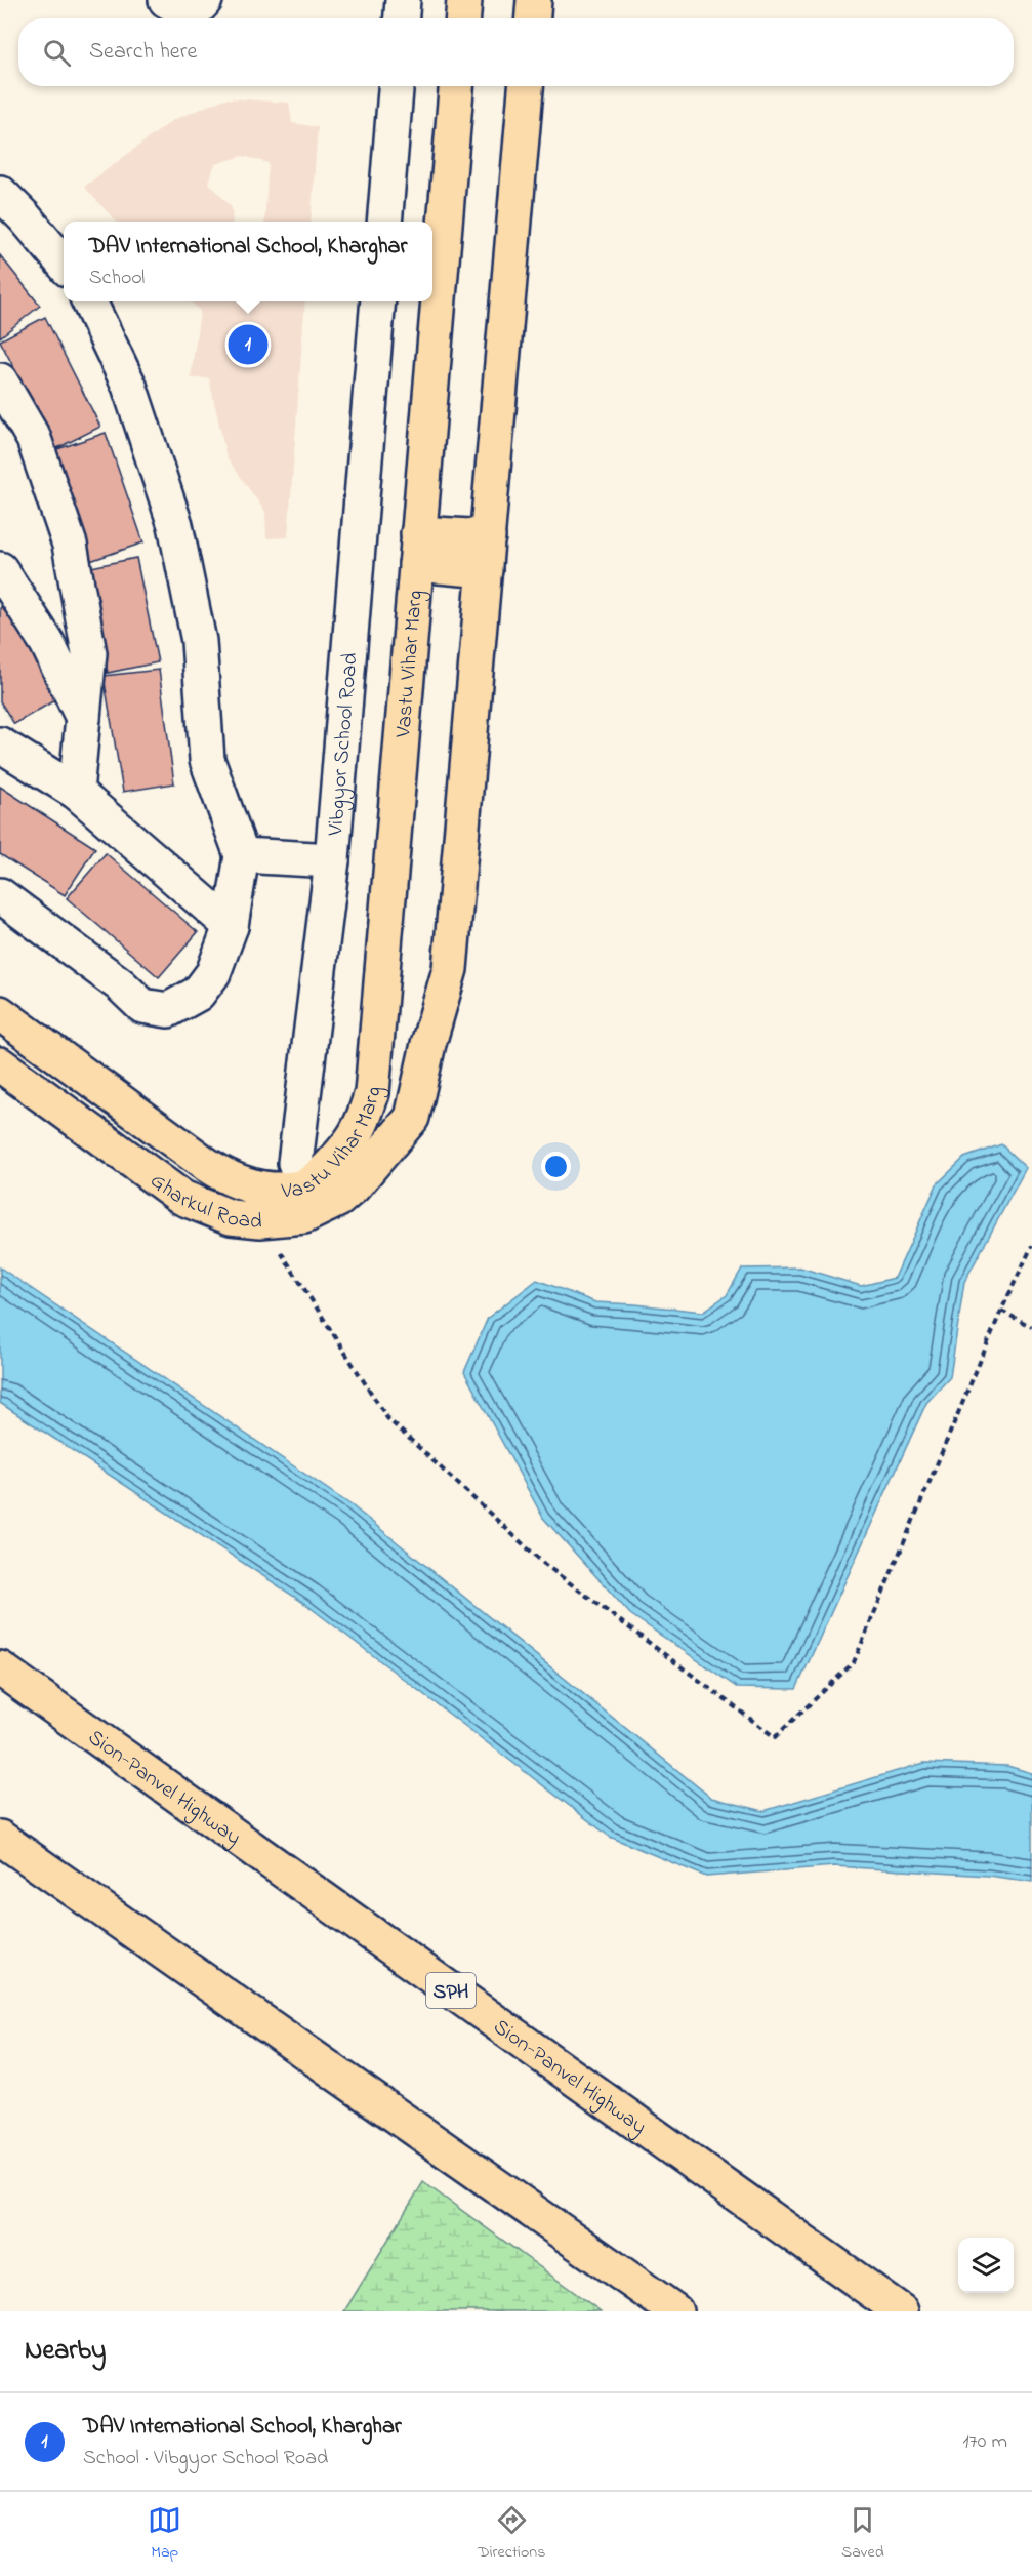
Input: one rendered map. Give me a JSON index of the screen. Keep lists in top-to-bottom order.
{
  "streets": {
    "main road": [
      "Vastu Vihar Marg",
      "Gharkul Road",
      "Sion-Panvel Highway",
      "SPH"
    ],
    "street": ["Vibgyor School Road"]
  },
  "crossings": [
    ["Vastu Vihar Marg", "Vibgyor School Road"],
    ["Vastu Vihar Marg", "Gharkul Road"]
  ],
  "page": {
    "search": "Search here",
    "popup": ["DAV International School, Kharghar", "School"],
    "pins": "1",
    "heading": "Nearby",
    "list": [
      {
        "mark": "1",
        "name": "DAV International School, Kharghar",
        "note": "School · Vibgyor School Road",
        "value": "170 m"
      }
    ],
    "nav": ["Map", "Directions", "Saved"]
  }
}
